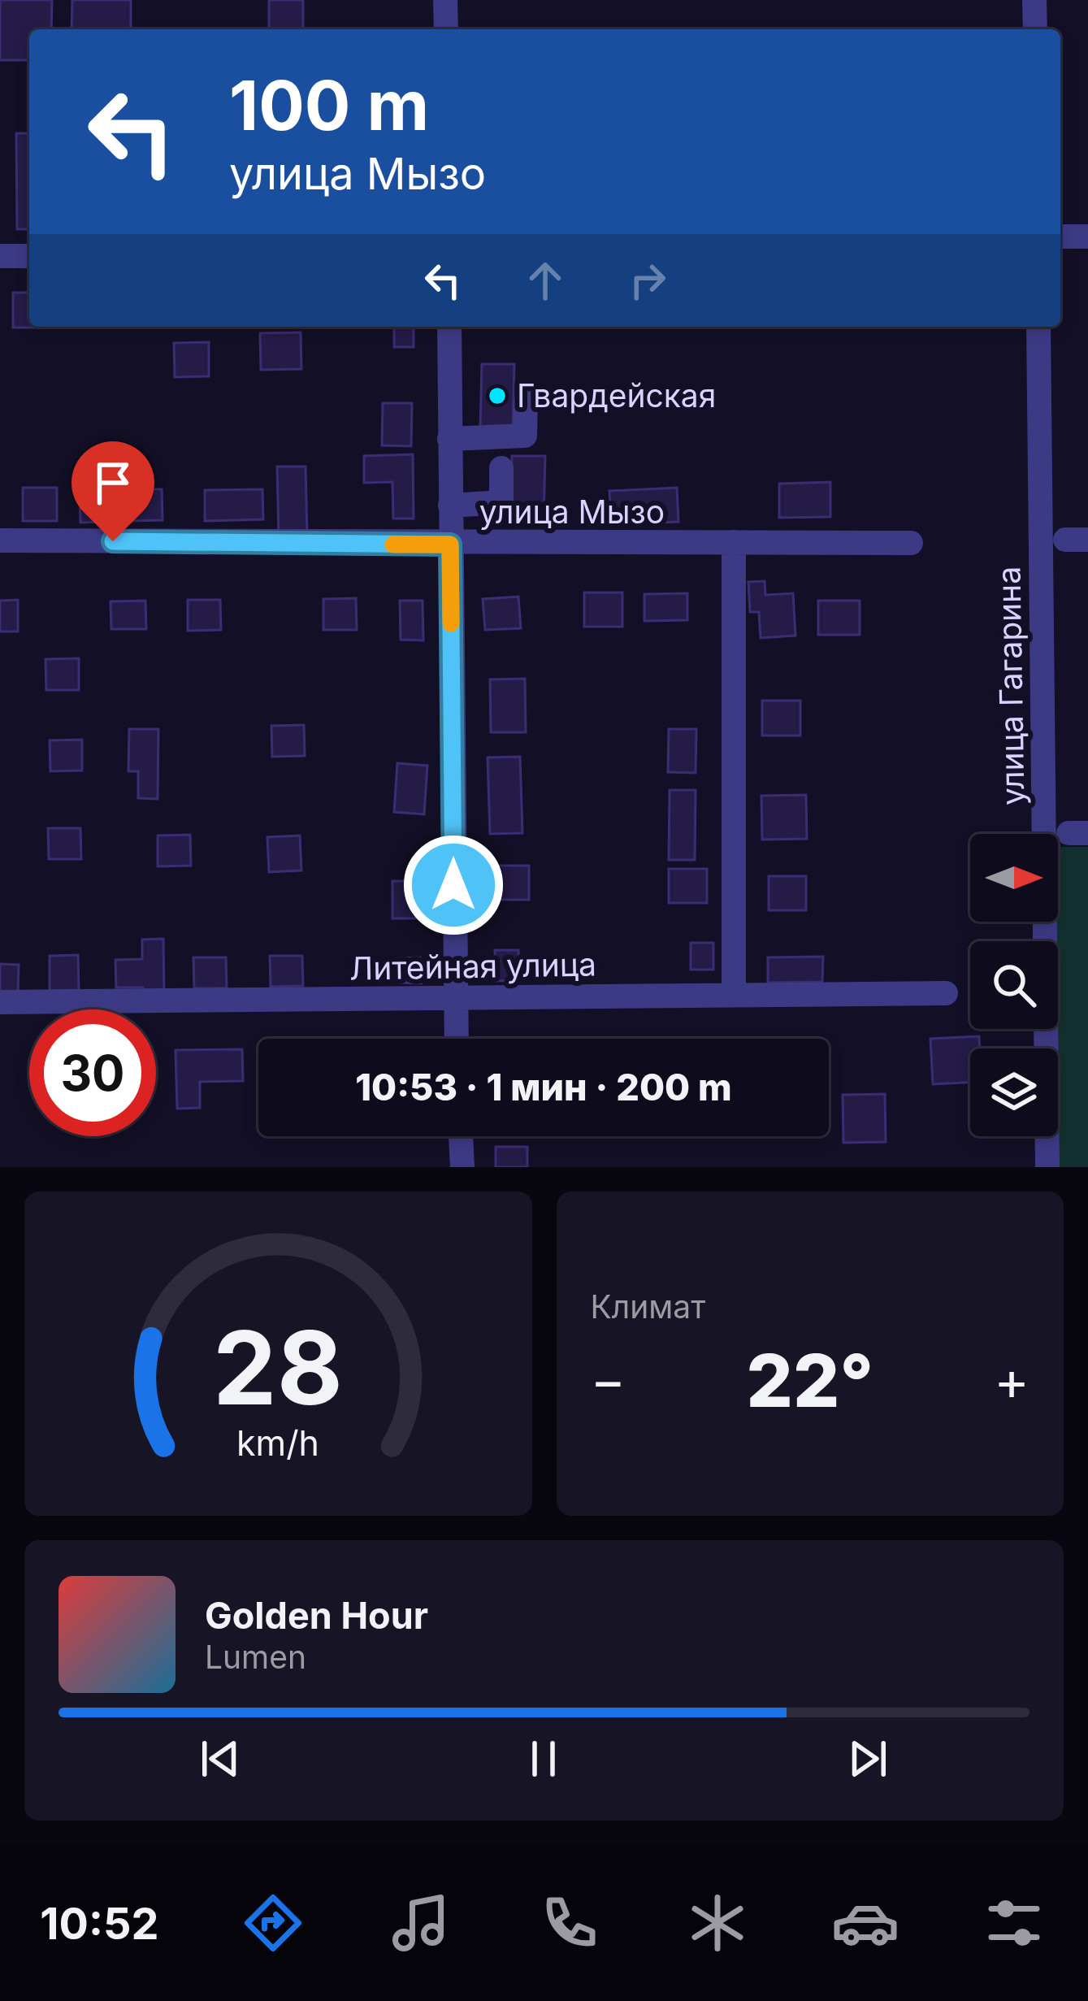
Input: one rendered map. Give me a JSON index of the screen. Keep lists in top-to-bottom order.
{
  "streets": {
    "street": ["улица Мызо", "улица Гагарина", "Литейная улица"]
  },
  "places": ["Гвардейская"],
  "north": "right",
  "page": {
    "turn": ["100 m", "улица Мызо"],
    "limit": "30",
    "trip": "10:53 · 1 мин · 200 m",
    "tile": "Климат",
    "heat": ["−", "22°", "+"],
    "song": ["Golden Hour", "Lumen"],
    "tabs": "10:52",
    "gauge": ["28", "km/h"]
  }
}
